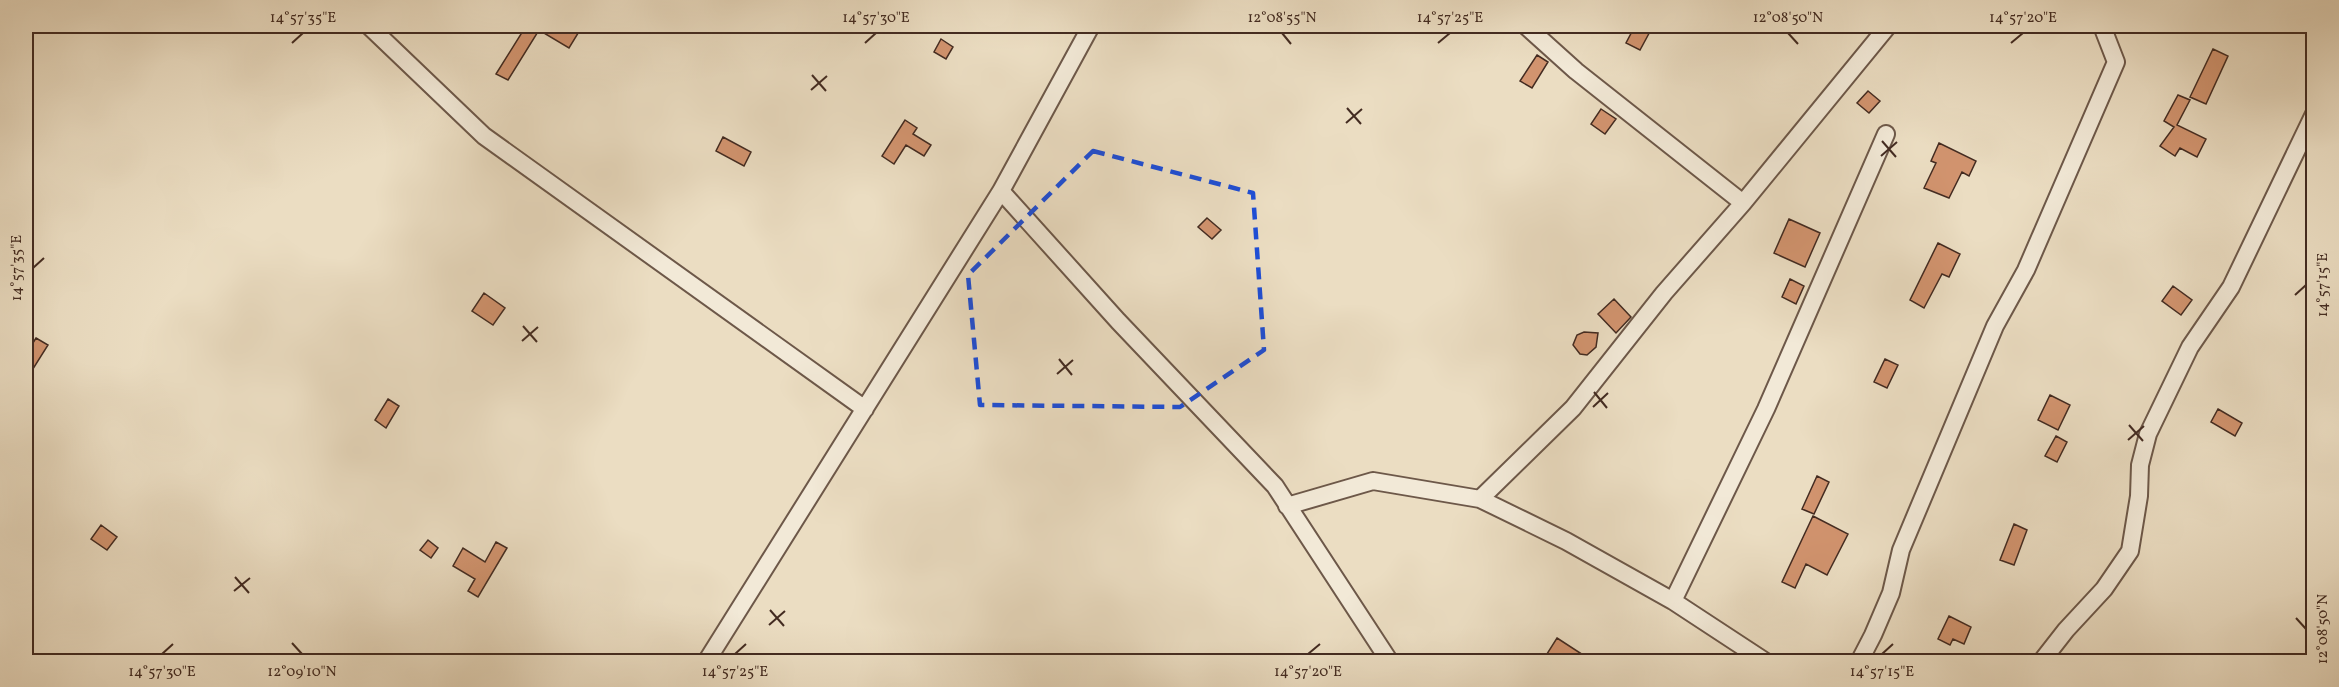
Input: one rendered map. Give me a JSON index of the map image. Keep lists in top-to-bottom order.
{
  "coordinates": [
    "14°57'35\"E",
    "14°57'30\"E",
    "12°08'55\"N",
    "14°57'25\"E",
    "12°08'50\"N",
    "14°57'20\"E",
    "14°57'15\"E",
    "12°09'10\"N"
  ]
}
